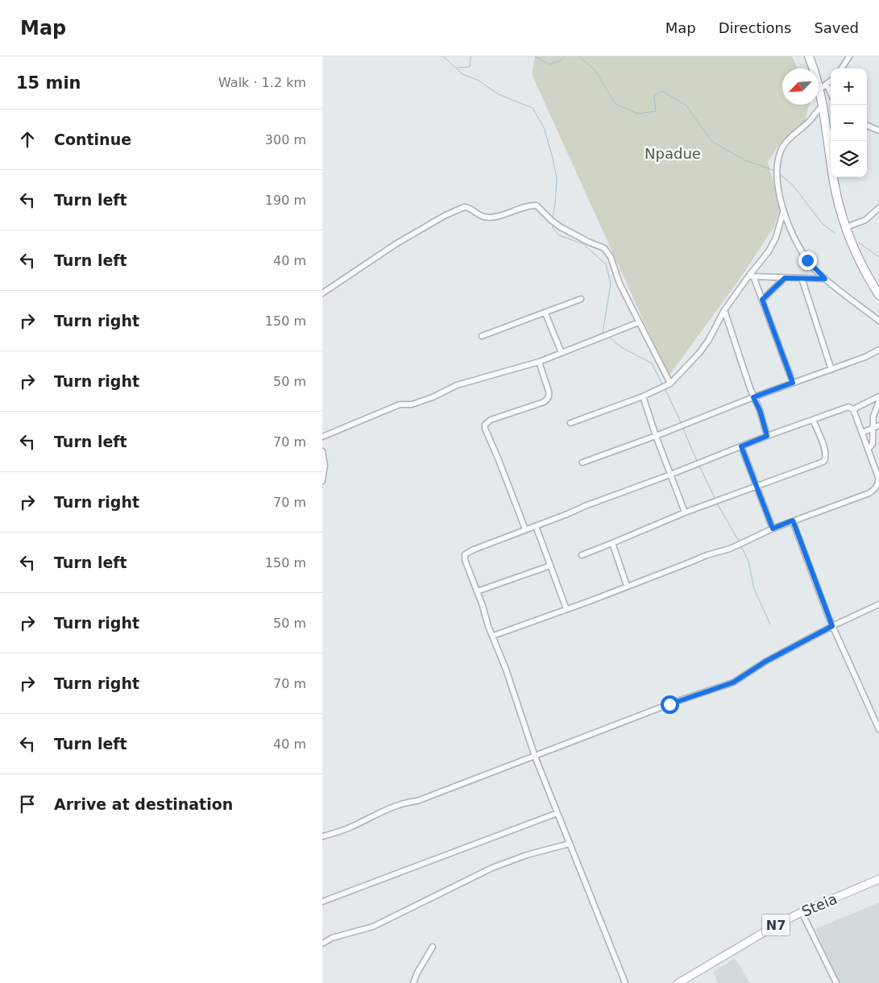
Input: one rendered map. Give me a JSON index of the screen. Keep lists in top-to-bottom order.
{
  "streets": {
    "main road": ["Steia", "N7"]
  },
  "parks": ["Npadue"],
  "north": "bottom left",
  "page": {
    "header": "Map",
    "nav": ["Map", "Directions", "Saved"],
    "heading": ["15 min", "Walk · 1.2 km"],
    "map_buttons": ["+", "−"],
    "list": [
      ["Continue", "300 m"],
      ["Turn left", "190 m"],
      ["Turn left", "40 m"],
      ["Turn right", "150 m"],
      ["Turn right", "50 m"],
      ["Turn left", "70 m"],
      ["Turn right", "70 m"],
      ["Turn left", "150 m"],
      ["Turn right", "50 m"],
      ["Turn right", "70 m"],
      ["Turn left", "40 m"],
      "Arrive at destination"
    ]
  }
}
